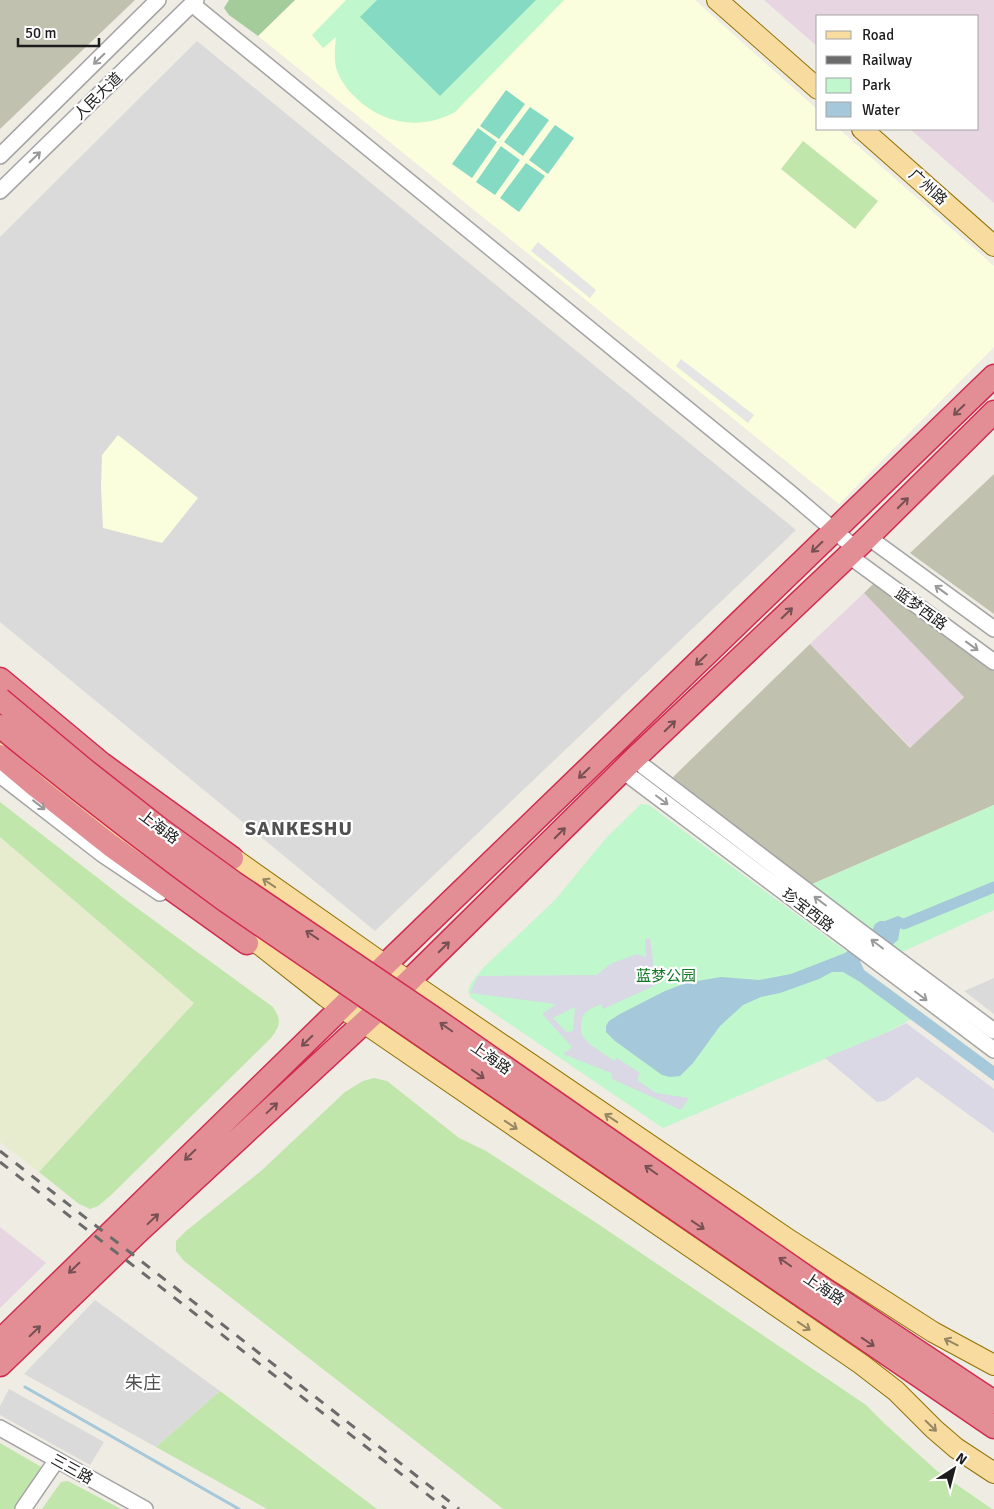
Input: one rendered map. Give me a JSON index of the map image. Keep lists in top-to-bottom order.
{
  "streets": {
    "highway": ["上海路"],
    "main road": ["广州路"],
    "street": [
      "人民大道",
      "蓝梦西路",
      "珍宝西路",
      "三三路"
    ]
  },
  "districts": ["SANKESHU", "朱庄"],
  "parks": ["蓝梦公园"],
  "legend": [
    "Road",
    "Railway",
    "Park",
    "Water"
  ],
  "scale_bar": "50 m",
  "north": "top right"
}
